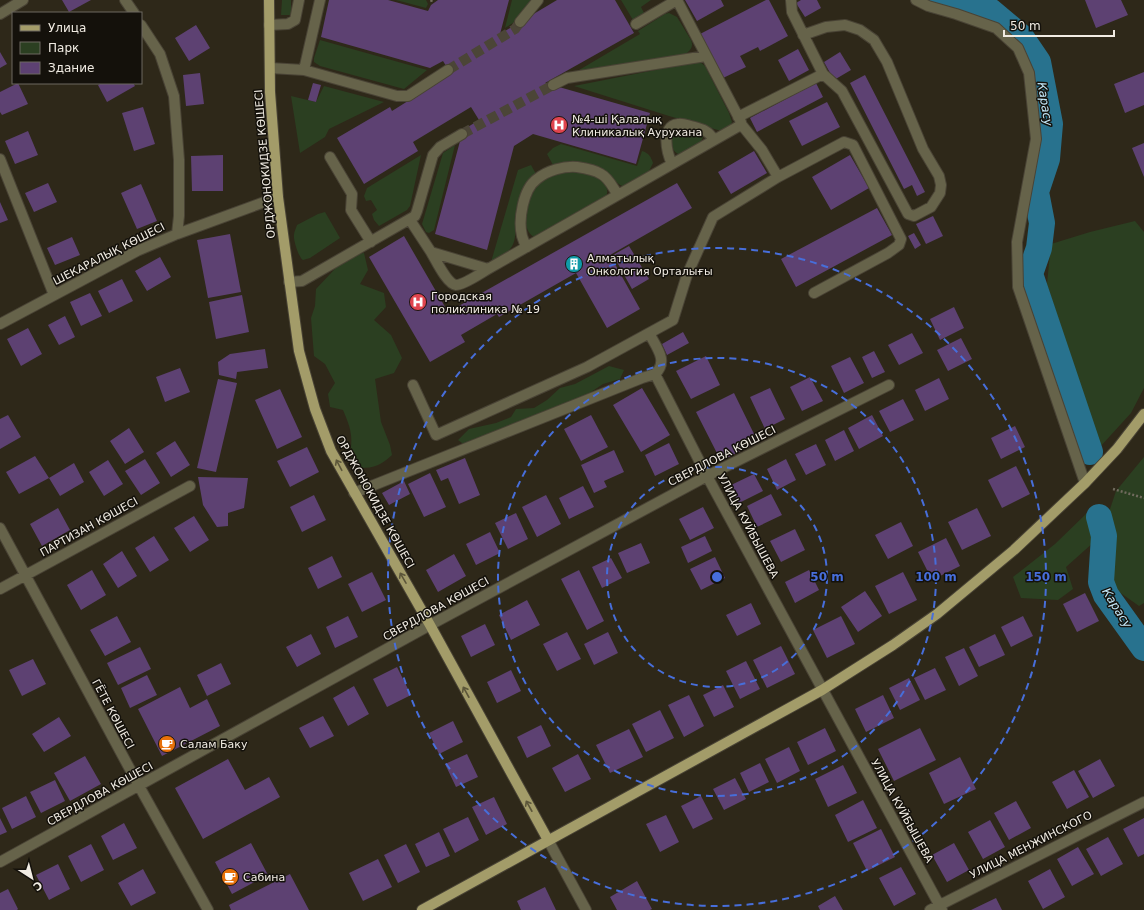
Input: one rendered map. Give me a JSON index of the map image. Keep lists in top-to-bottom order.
{
  "streets": {
    "main road": ["ОРДЖОНОКИДЗЕ КӨШЕСІ"],
    "street": [
      "ШЕКАРАЛЫҚ КӨШЕСІ",
      "СВЕРДЛОВА КӨШЕСІ",
      "УЛИЦА КУЙБЫШЕВА",
      "ПАРТИЗАН КӨШЕСІ",
      "ГЁТЕ КӨШЕСІ",
      "УЛИЦА МЕНЖИНСКОГО"
    ]
  },
  "crossings": [
    ["ОРДЖОНОКИДЗЕ КӨШЕСІ", "ШЕКАРАЛЫҚ КӨШЕСІ"],
    ["ОРДЖОНОКИДЗЕ КӨШЕСІ", "СВЕРДЛОВА КӨШЕСІ"],
    ["СВЕРДЛОВА КӨШЕСІ", "УЛИЦА КУЙБЫШЕВА"],
    ["СВЕРДЛОВА КӨШЕСІ", "ГЁТЕ КӨШЕСІ"],
    ["УЛИЦА КУЙБЫШЕВА", "УЛИЦА МЕНЖИНСКОГО"],
    ["ПАРТИЗАН КӨШЕСІ", "ГЁТЕ КӨШЕСІ"]
  ],
  "one_way": ["ОРДЖОНОКИДЗЕ КӨШЕСІ"],
  "water": ["Карасу"],
  "places": {
    "hospital": ["№4-ші Қалалық Клиникалық Аурухана", "Городская поликлиника № 19"],
    "building": ["Алматылық Онкология Орталығы"],
    "cafe": ["Салам Баку", "Сабина"]
  },
  "legend": ["Улица", "Парк", "Здание"],
  "scale_bar": "50 m",
  "north": "bottom right",
  "rings": ["50 m", "100 m", "150 m"]
}
